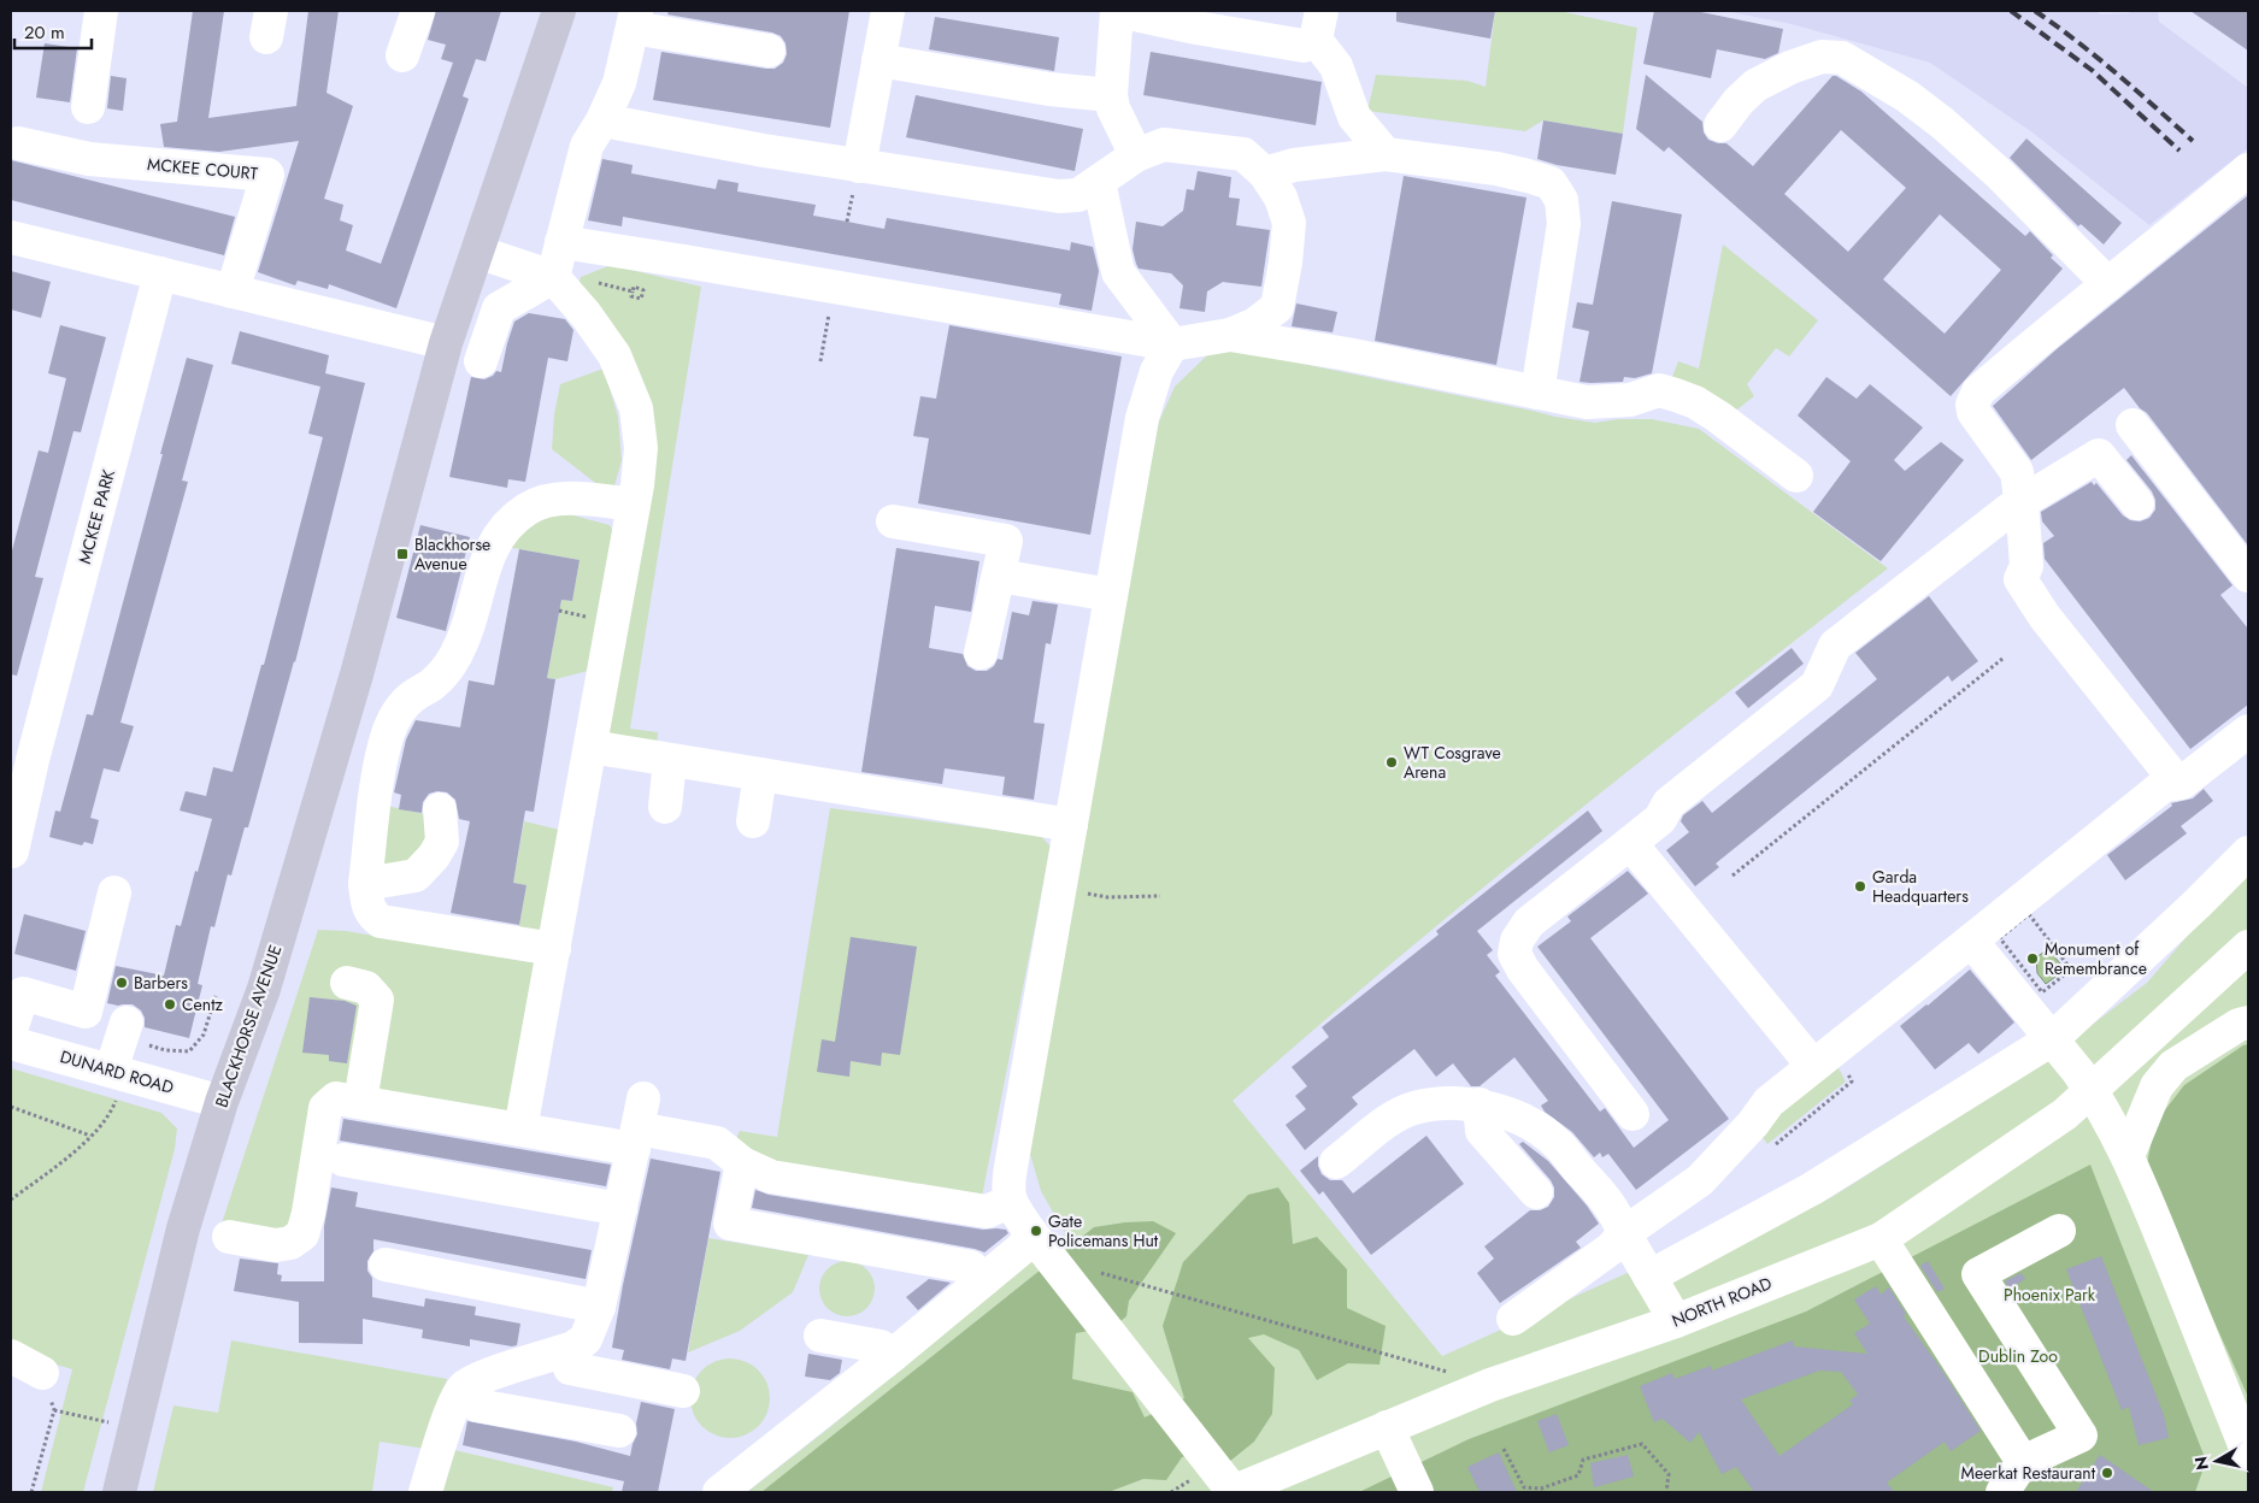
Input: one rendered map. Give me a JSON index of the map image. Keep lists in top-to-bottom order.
{
  "streets": {
    "main road": ["BLACKHORSE AVENUE"],
    "street": [
      "MCKEE COURT",
      "MCKEE PARK",
      "DUNARD ROAD",
      "NORTH ROAD"
    ]
  },
  "crossings": [
    ["BLACKHORSE AVENUE", "DUNARD ROAD"]
  ],
  "parks": ["Phoenix Park", "Dublin Zoo"],
  "places": {
    "transit": ["Blackhorse Avenue"],
    "other": [
      "WT Cosgrave Arena",
      "Garda Headquarters",
      "Monument of Remembrance",
      "Barbers",
      "Centz",
      "Gate Policemans Hut",
      "Meerkat Restaurant"
    ]
  },
  "scale_bar": "20 m",
  "north": "left"
}
